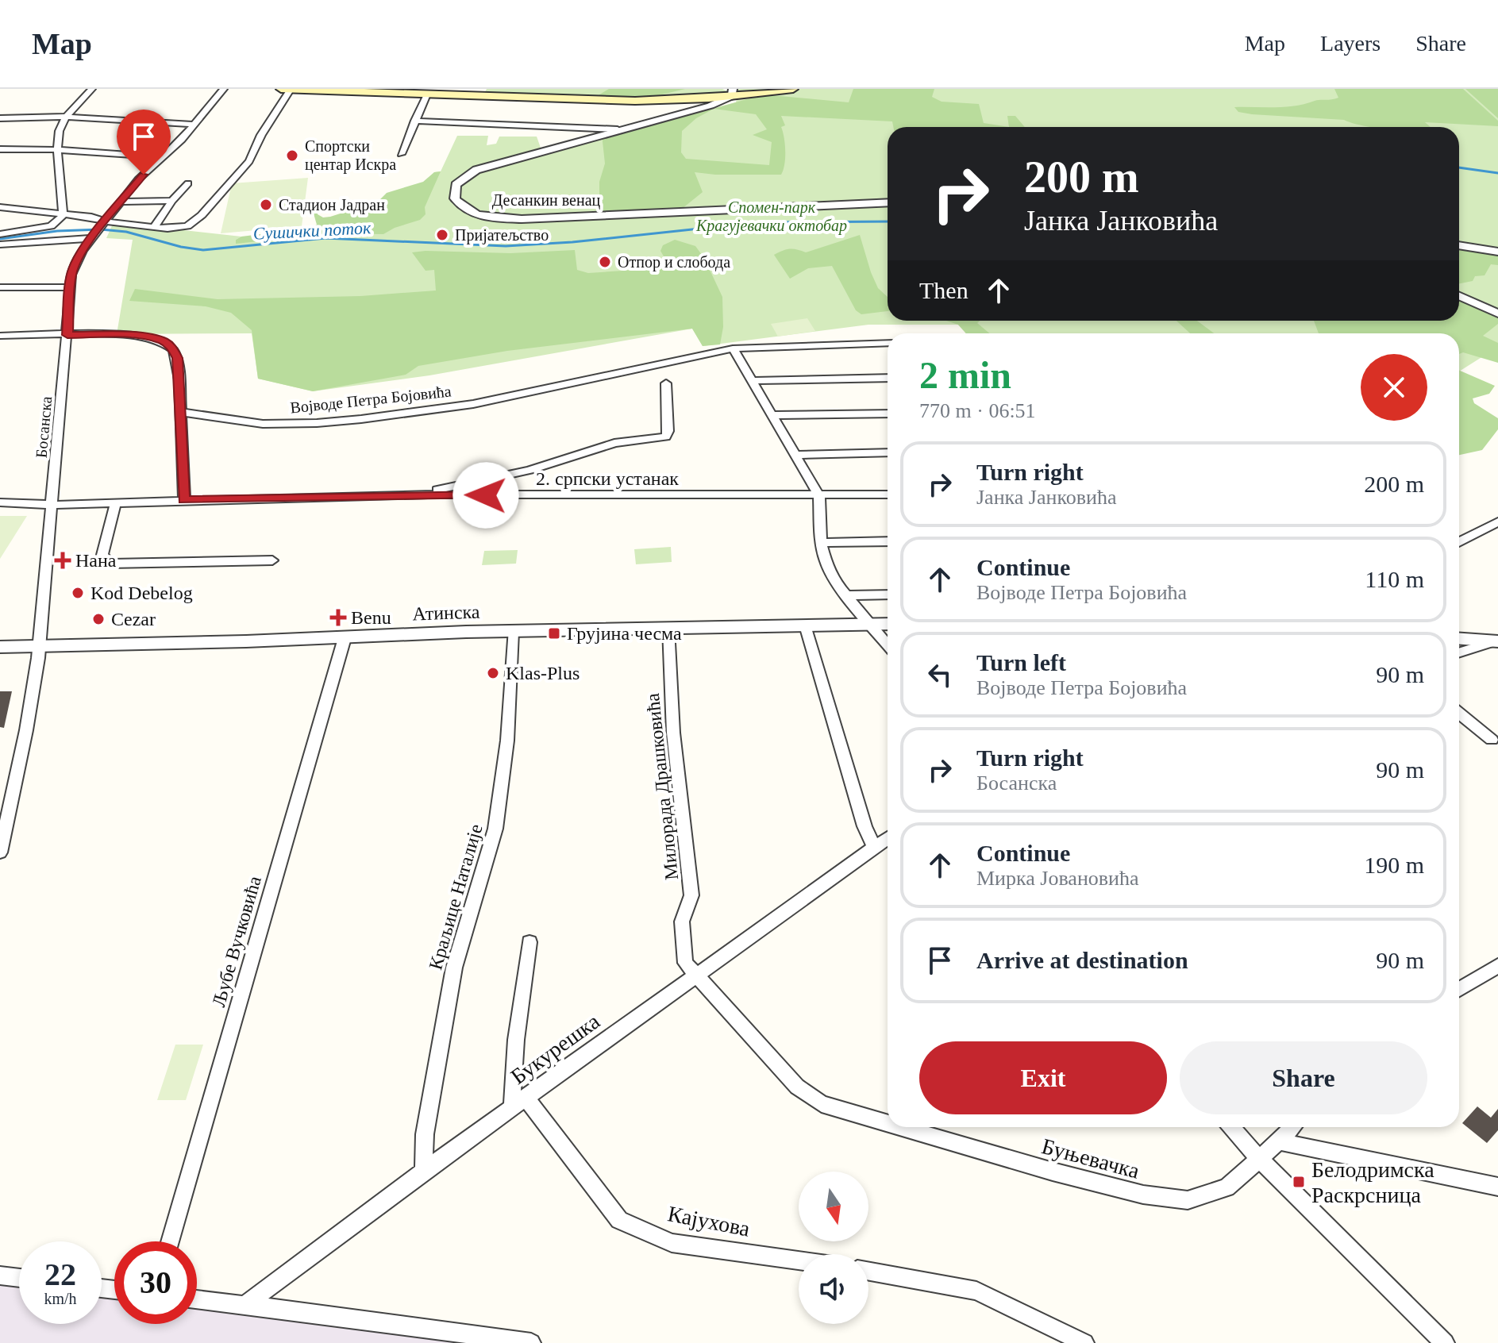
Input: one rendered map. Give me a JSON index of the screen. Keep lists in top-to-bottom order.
{
  "streets": {
    "street": [
      "Десанкин венац",
      "Војводе Петра Бојовића",
      "Босанска",
      "2. српски устанак",
      "Атинска",
      "Милорада Драшковића",
      "Краљице Наталије",
      "Љубе Вучковића",
      "Букурешка",
      "Буњевачка",
      "Кајухова"
    ]
  },
  "crossings": [
    ["Босанска", "2. српски устанак"],
    ["Босанска", "Атинска"],
    ["Атинска", "Милорада Драшковића"],
    ["Атинска", "Краљице Наталије"],
    ["Атинска", "Љубе Вучковића"],
    ["Милорада Драшковића", "Букурешка"],
    ["Милорада Драшковића", "Буњевачка"],
    ["Краљице Наталије", "Букурешка"],
    ["Букурешка", "Буњевачка"],
    ["Букурешка", "Кајухова"]
  ],
  "water": ["Сушички поток"],
  "parks": ["Спомен-парк Крагујевачки октобар"],
  "places": {
    "other": [
      "Спортски центар Искра",
      "Стадион Јадран",
      "Пријатељство",
      "Отпор и слобода",
      "Kod Debelog",
      "Cezar",
      "Klas-Plus"
    ],
    "health": ["Нана", "Benu"],
    "transit": ["Грујина чесма", "Белодримска Раскрсница"]
  },
  "north": "bottom",
  "page": {
    "header": "Map",
    "nav": ["Map", "Layers", "Share"],
    "turn": ["200 m", "Јанка Јанковића"],
    "then": "Then",
    "heading": ["2 min", "770 m · 06:51"],
    "list": [
      {
        "name": "Turn right",
        "note": "Јанка Јанковића",
        "value": "200 m"
      },
      {
        "name": "Continue",
        "note": "Војводе Петра Бојовића",
        "value": "110 m"
      },
      {
        "name": "Turn left",
        "note": "Војводе Петра Бојовића",
        "value": "90 m"
      },
      {
        "name": "Turn right",
        "note": "Босанска",
        "value": "90 m"
      },
      {
        "name": "Continue",
        "note": "Мирка Јовановића",
        "value": "190 m"
      },
      {
        "name": "Arrive at destination",
        "value": "90 m"
      }
    ],
    "buttons": ["Exit", "Share"],
    "speed": "22 km/h",
    "limit": "30"
  }
}
